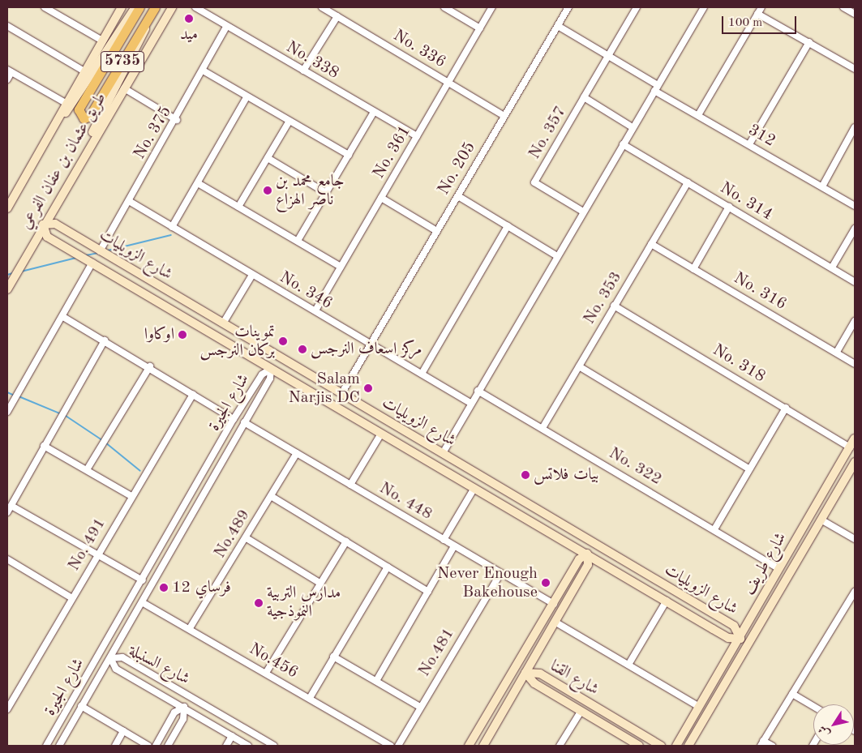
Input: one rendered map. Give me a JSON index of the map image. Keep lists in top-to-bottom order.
{
  "streets": {
    "main road": ["5735"],
    "street": [
      "No. 336",
      "No. 338",
      "No. 375",
      "No. 357",
      "312",
      "No. 361",
      "طريق عثمان بن عفان الفرعي",
      "No. 205",
      "No. 314",
      "شارع الزويليات",
      "No. 346",
      "No. 316",
      "No. 353",
      "No. 318",
      "شارع الجيرة",
      "No. 322",
      "No. 448",
      "No.489",
      "No. 491",
      "شارع طريف",
      "No.481",
      "No.456",
      "شارع السنبلة",
      "شارع القنا"
    ]
  },
  "crossings": [
    ["No. 336", "No. 361"],
    ["No. 336", "No. 205"],
    ["No. 338", "No. 375"],
    ["No. 338", "No. 361"],
    ["No. 375", "شارع الزويليات"],
    ["No. 375", "No. 346"],
    ["312", "No. 205"],
    ["No. 361", "No. 346"],
    ["طريق عثمان بن عفان الفرعي", "شارع الزويليات"],
    ["No. 205", "شارع الزويليات"],
    ["No. 205", "No. 346"],
    ["No. 314", "No. 353"],
    ["شارع الزويليات", "شارع الجيرة"],
    ["شارع الزويليات", "شارع طريف"],
    ["No. 316", "No. 353"],
    ["No. 353", "No. 318"],
    ["No. 353", "No. 322"],
    ["No. 318", "شارع طريف"],
    ["شارع الجيرة", "No. 448"],
    ["شارع الجيرة", "No.456"],
    ["شارع الجيرة", "شارع السنبلة"],
    ["No. 322", "شارع طريف"],
    ["No. 448", "No.489"],
    ["No. 448", "No.481"],
    ["No.489", "No.456"]
  ],
  "places": [
    "ميد",
    "جامع محمد بن ناصر الهزاع",
    "اوكاوا",
    "تموينات بركان النرجس",
    "مركز اسعاف النرجس",
    "Salam Narjis DC",
    "بيات فلاتس",
    "Never Enough Bakehouse",
    "فرساي 12",
    "مدارس التربية النموذجية"
  ],
  "scale_bar": "100 m",
  "north": "bottom left"
}
